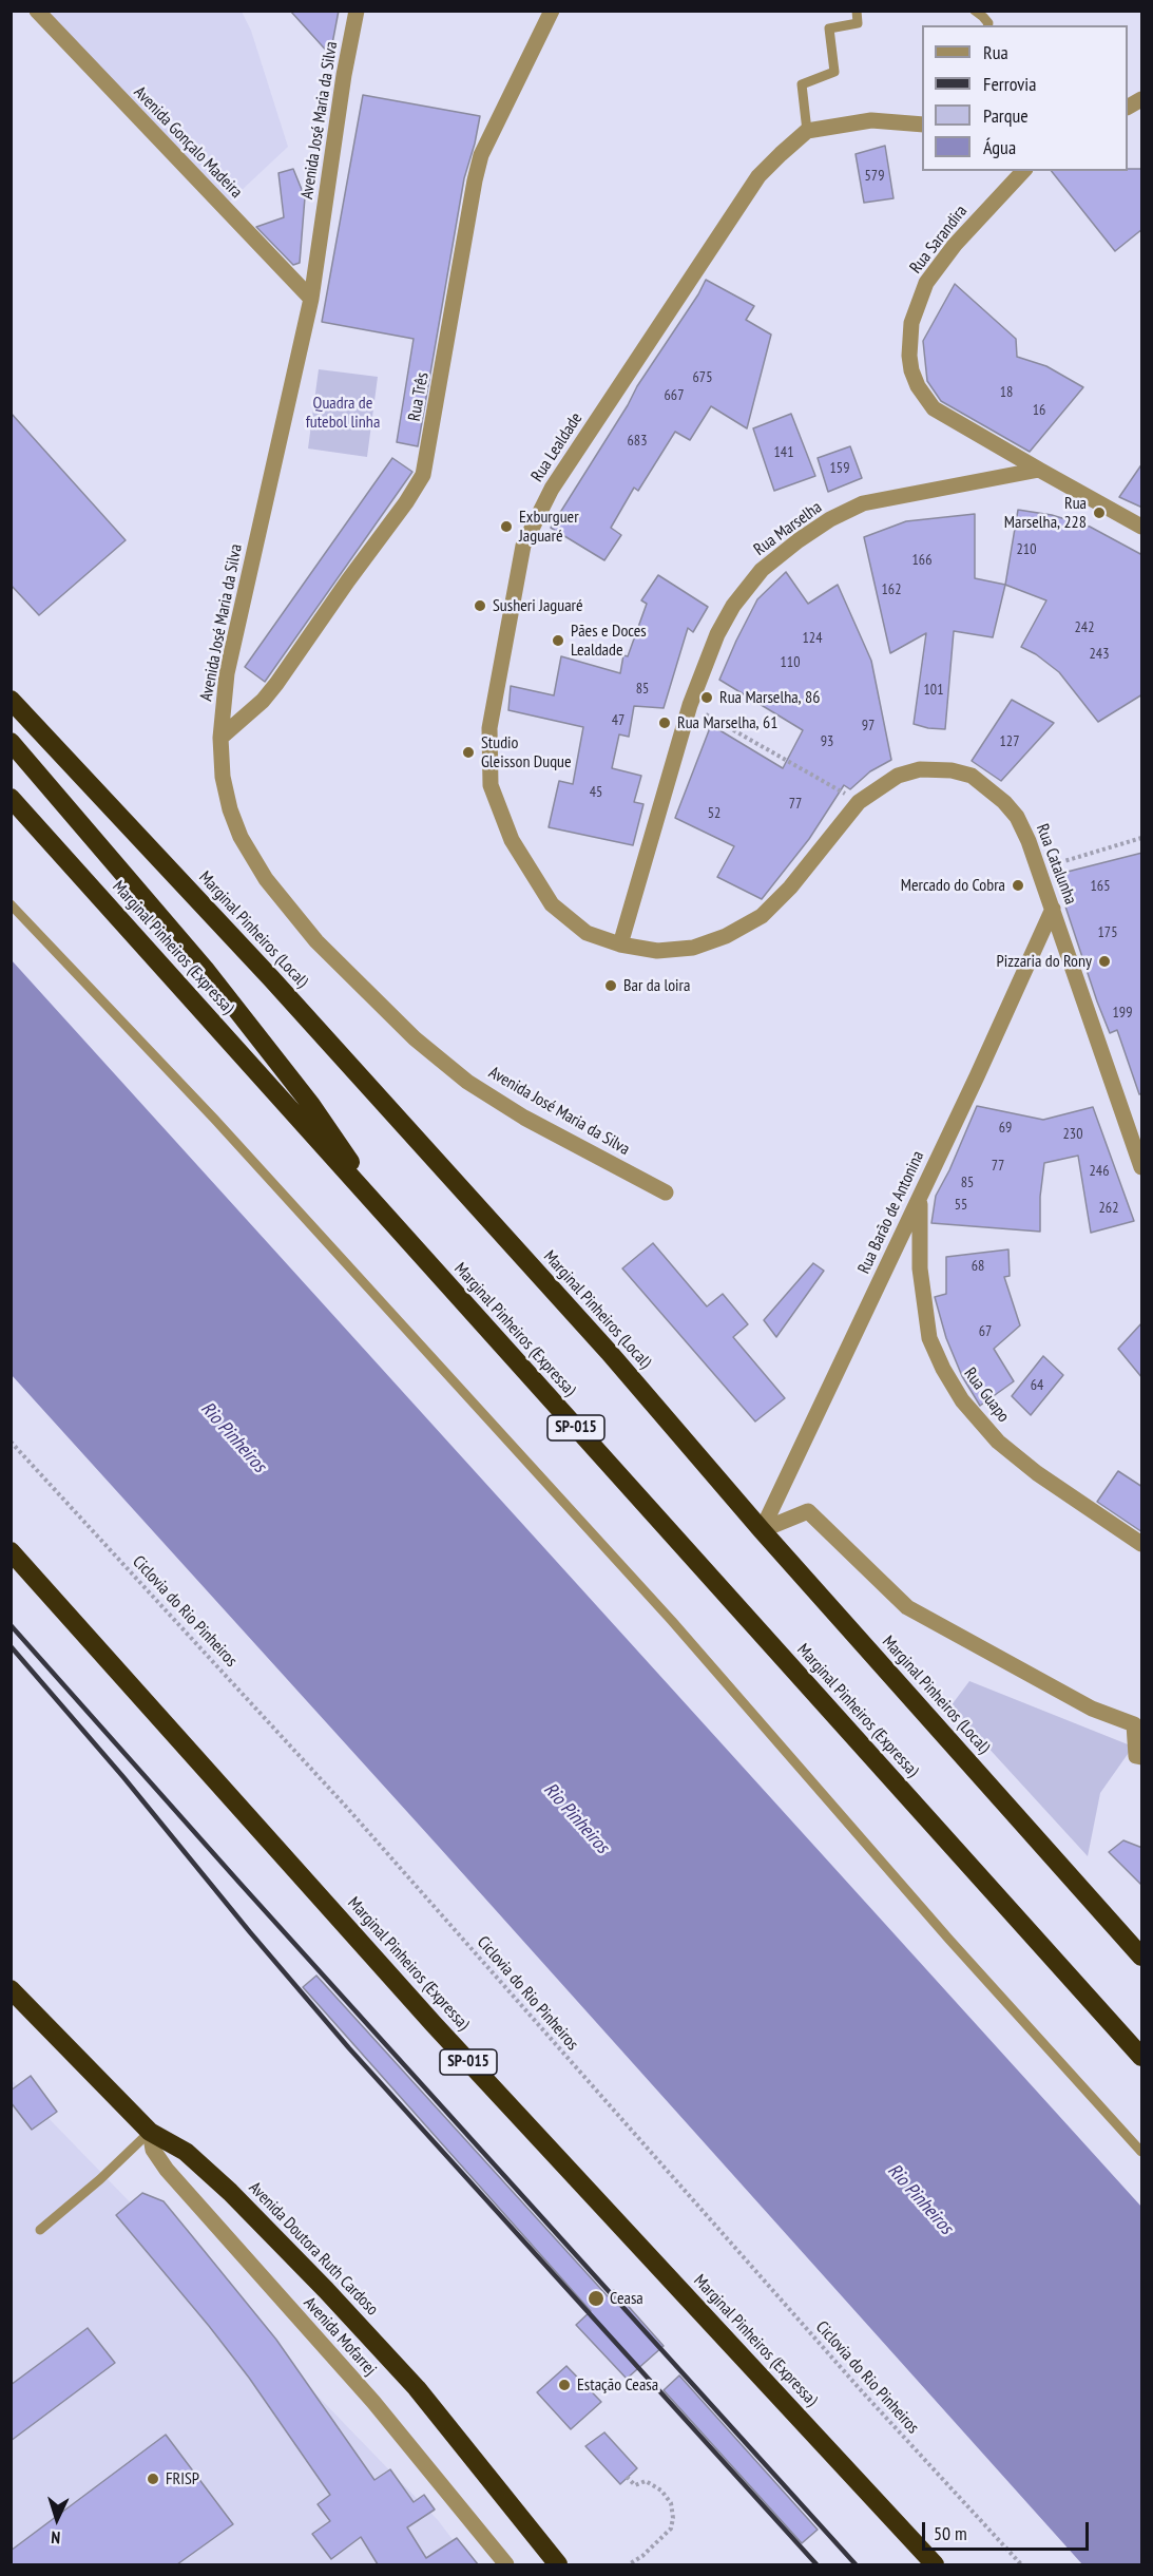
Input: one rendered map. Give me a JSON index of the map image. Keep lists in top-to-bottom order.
{
  "streets": {
    "highway": [
      "Marginal Pinheiros (Local)",
      "Marginal Pinheiros (Expressa)",
      "SP-015",
      "Avenida Doutora Ruth Cardoso"
    ],
    "street": [
      "Avenida José Maria da Silva",
      "Avenida Gonçalo Madeira",
      "Rua Sarandira",
      "Rua Três",
      "Rua Lealdade",
      "Rua Marselha",
      "Rua Catalunha",
      "Rua Barão de Antonina",
      "Rua Guapo",
      "Avenida Mofarrej"
    ],
    "path": ["Ciclovia do Rio Pinheiros"]
  },
  "crossings": [
    ["Avenida José Maria da Silva", "Avenida Gonçalo Madeira"],
    ["Avenida José Maria da Silva", "Rua Três"],
    ["Rua Sarandira", "Rua Marselha"],
    ["Rua Lealdade", "Rua Marselha"],
    ["Rua Lealdade", "Rua Catalunha"],
    ["Rua Marselha", "Rua Catalunha"],
    ["Rua Catalunha", "Rua Barão de Antonina"],
    ["Marginal Pinheiros (Local)", "Rua Barão de Antonina"],
    ["Rua Barão de Antonina", "Rua Guapo"],
    ["Avenida Doutora Ruth Cardoso", "Avenida Mofarrej"]
  ],
  "water": ["Rio Pinheiros"],
  "parks": ["Quadra de futebol linha"],
  "places": [
    "Rua Marselha, 228",
    "Exburguer Jaguaré",
    "Susheri Jaguaré",
    "Pães e Doces Lealdade",
    "Rua Marselha, 86",
    "Rua Marselha, 61",
    "Studio Gleisson Duque",
    "Mercado do Cobra",
    "Pizzaria do Rony",
    "Bar da loira",
    "Ceasa",
    "Estação Ceasa",
    "FRISP"
  ],
  "house_numbers": [
    "579",
    "675",
    "18",
    "667",
    "16",
    "683",
    "141",
    "159",
    "210",
    "166",
    "162",
    "242",
    "124",
    "243",
    "110",
    "85",
    "101",
    "47",
    "97",
    "93",
    "127",
    "45",
    "77",
    "52",
    "165",
    "175",
    "199",
    "69",
    "230",
    "77",
    "246",
    "85",
    "55",
    "262",
    "68",
    "67",
    "64"
  ],
  "legend": [
    "Rua",
    "Ferrovia",
    "Parque",
    "Água"
  ],
  "scale_bar": "50 m",
  "north": "bottom"
}
